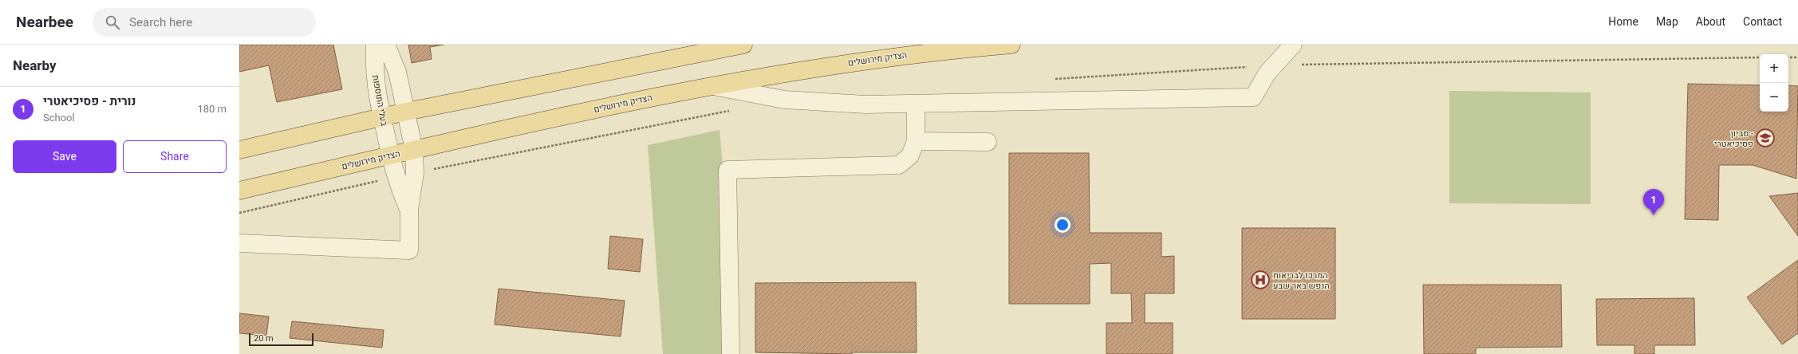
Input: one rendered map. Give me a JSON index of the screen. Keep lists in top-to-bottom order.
{
  "streets": {
    "main road": ["הצדיק מירושלים"],
    "street": ["בעלי התוספות"]
  },
  "crossings": [
    ["הצדיק מירושלים", "בעלי התוספות"]
  ],
  "places": {
    "school or university": ["סביון - פסיכיאטרי"],
    "hospital": ["המרכז לבריאות הנפש באר שבע"]
  },
  "scale_bar": "20 m",
  "page": {
    "header": "Nearbee",
    "search": "Search here",
    "nav": [
      "Home",
      "Map",
      "About",
      "Contact"
    ],
    "heading": "Nearby",
    "map_buttons": ["+", "−"],
    "list": [
      {
        "mark": "1",
        "name": "נורית - פסיכיאטרי",
        "note": "School",
        "value": "180 m"
      }
    ],
    "buttons": ["Save", "Share"],
    "pins": "1",
    "scale": "20 m"
  }
}
